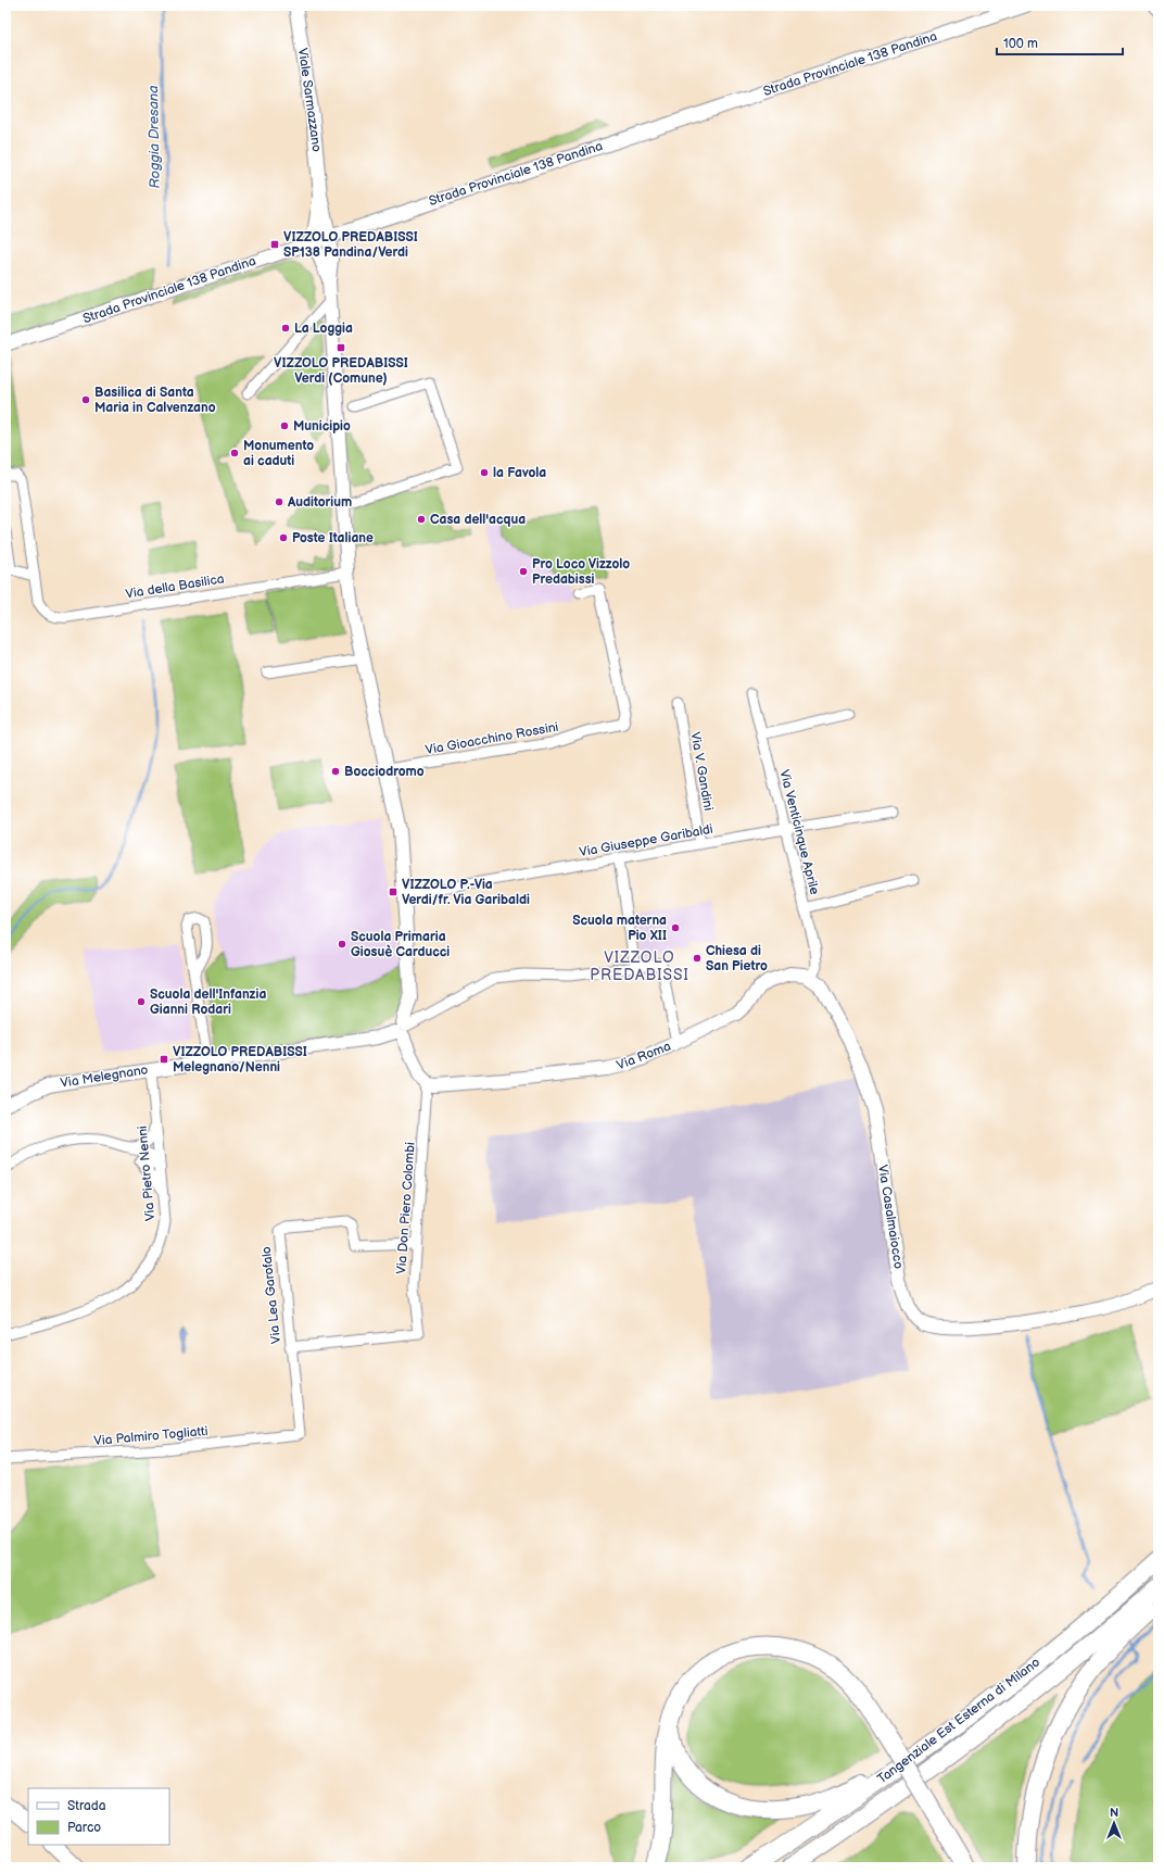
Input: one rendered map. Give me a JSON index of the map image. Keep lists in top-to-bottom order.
{
  "streets": {
    "highway": ["Tangenziale Est Esterna di Milano"],
    "street": [
      "Strada Provinciale 138 Pandina",
      "Viale Sarmazzano",
      "Via della Basilica",
      "Via Gioacchino Rossini",
      "Via V. Gandini",
      "Via Venticinque Aprile",
      "Via Giuseppe Garibaldi",
      "Via Roma",
      "Via Melegnano",
      "Via Pietro Nenni",
      "Via Don Piero Colombi",
      "Via Casalmaiocco",
      "Via Lea Garofalo",
      "Via Palmiro Togliatti"
    ]
  },
  "crossings": [
    ["Via V. Gandini", "Via Giuseppe Garibaldi"],
    ["Via Venticinque Aprile", "Via Giuseppe Garibaldi"],
    ["Via Venticinque Aprile", "Via Roma"],
    ["Via Venticinque Aprile", "Via Casalmaiocco"],
    ["Via Roma", "Via Don Piero Colombi"],
    ["Via Roma", "Via Casalmaiocco"],
    ["Via Melegnano", "Via Pietro Nenni"],
    ["Via Don Piero Colombi", "Via Lea Garofalo"],
    ["Via Lea Garofalo", "Via Palmiro Togliatti"]
  ],
  "districts": ["VIZZOLO PREDABISSI"],
  "water": ["Roggia Dresana"],
  "places": {
    "transit": [
      "VIZZOLO PREDABISSI SP138 Pandina/Verdi",
      "VIZZOLO PREDABISSI Verdi (Comune)",
      "VIZZOLO P.-Via Verdi/fr. Via Garibaldi",
      "VIZZOLO PREDABISSI Melegnano/Nenni"
    ],
    "other": [
      "La Loggia",
      "Basilica di Santa Maria in Calvenzano",
      "Municipio",
      "Monumento ai caduti",
      "la Favola",
      "Auditorium",
      "Casa dell'acqua",
      "Poste Italiane",
      "Pro Loco Vizzolo Predabissi",
      "Bocciodromo",
      "Scuola materna Pio XII",
      "Scuola Primaria Giosuè Carducci",
      "Chiesa di San Pietro",
      "Scuola dell'Infanzia Gianni Rodari"
    ]
  },
  "legend": ["Strada", "Parco"],
  "scale_bar": "100 m",
  "north": "top"
}
